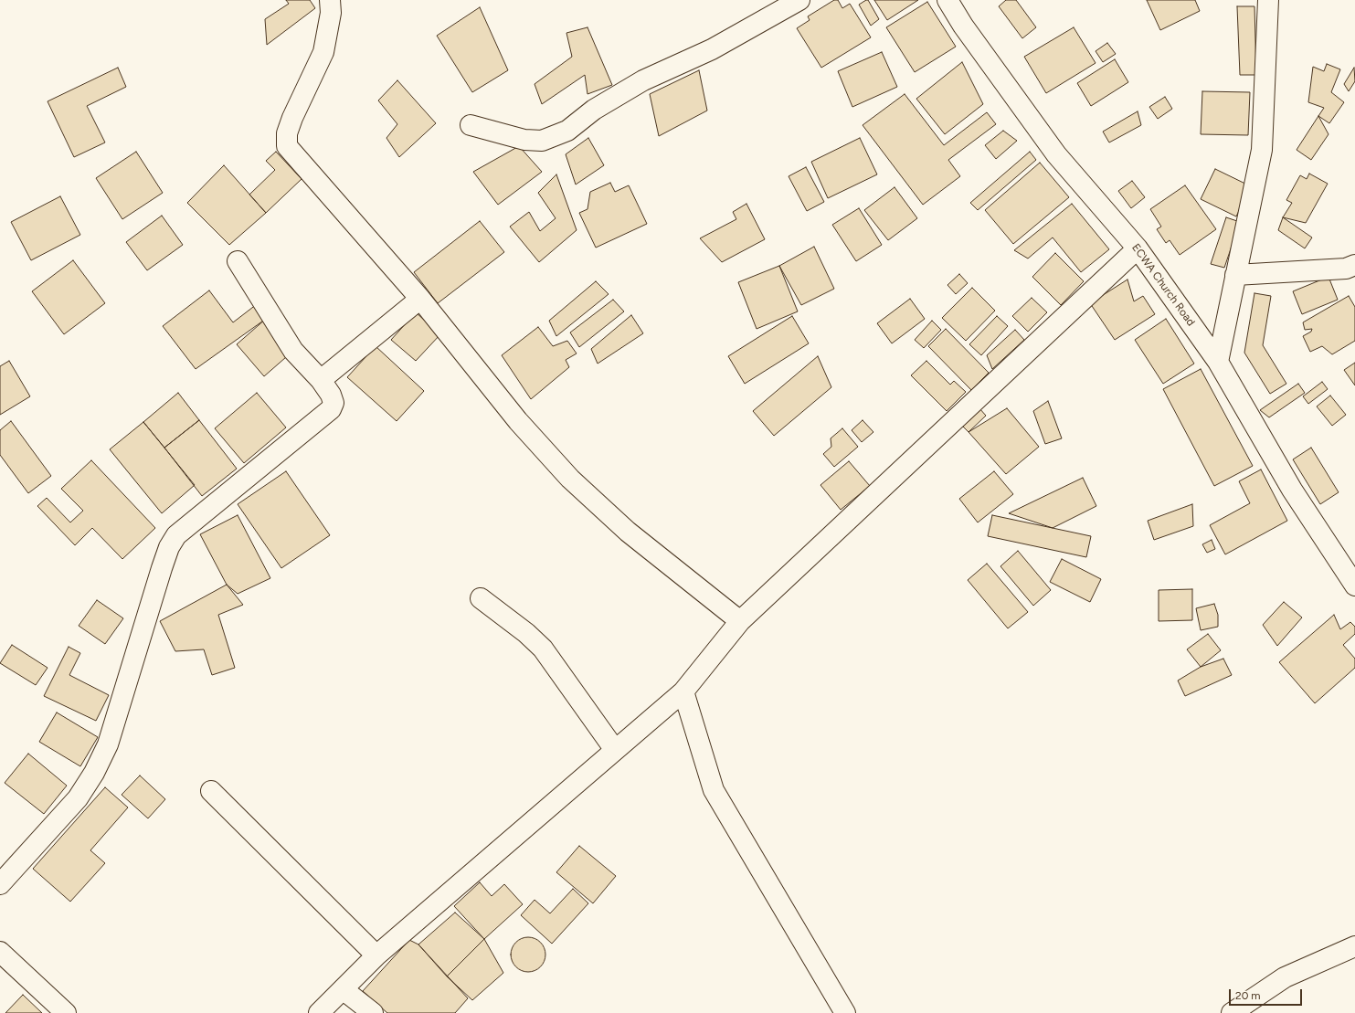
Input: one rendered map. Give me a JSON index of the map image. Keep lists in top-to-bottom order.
{
  "streets": {
    "street": ["ECWA Church Road"]
  },
  "scale_bar": "20 m"
}
